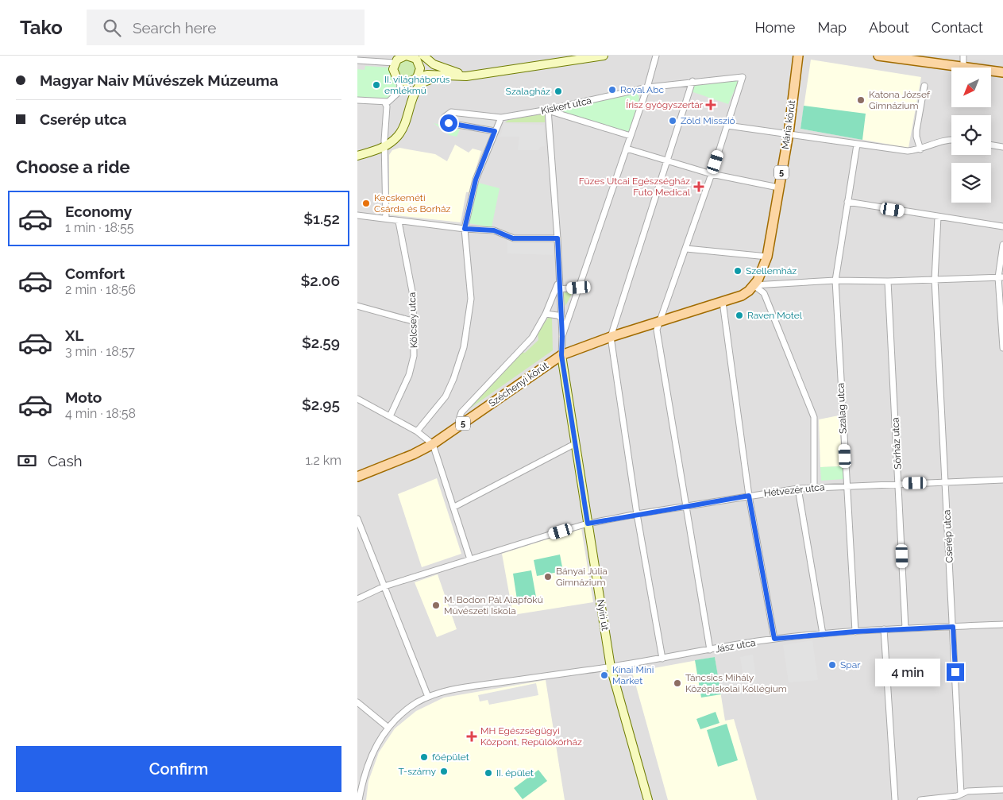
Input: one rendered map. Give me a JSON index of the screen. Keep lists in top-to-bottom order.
{
  "streets": {
    "main road": ["Mária körút", "5", "Széchenyi körút"],
    "street": [
      "Kiskert utca",
      "Kölcsey utca",
      "Szalag utca",
      "Sörház utca",
      "Hétvezér utca",
      "Cserép utca",
      "Nyíri út",
      "Jász utca"
    ]
  },
  "crossings": [
    ["Mária körút", "Széchenyi körút"],
    ["Széchenyi körút", "Nyíri út"],
    ["Szalag utca", "Hétvezér utca"],
    ["Szalag utca", "Jász utca"],
    ["Sörház utca", "Hétvezér utca"],
    ["Sörház utca", "Jász utca"],
    ["Hétvezér utca", "Cserép utca"],
    ["Hétvezér utca", "Nyíri út"],
    ["Cserép utca", "Jász utca"],
    ["Nyíri út", "Jász utca"]
  ],
  "places": {
    "other": [
      "II. világháborús emlékmű",
      "Royal Abc",
      "Szalagház",
      "Katona József Gimnázium",
      "Zöld Misszió",
      "Kecskeméti Csárda és Borház",
      "Szellemház",
      "Raven Motel",
      "Bányai Júlia Gimnázium",
      "M. Bodon Pál Alapfokú Művészeti Iskola",
      "Spar",
      "Kínai Mini Market",
      "Táncsics Mihály Középiskolai Kollégium",
      "főépület",
      "T-szárny",
      "II. épület"
    ],
    "health": ["Írisz gyógyszertár", "Füzes Utcai Egészségház Futo Medical", "MH Egészségügyi Központ, Repülőkórház"]
  },
  "north": "bottom left",
  "page": {
    "header": "Tako",
    "search": "Search here",
    "nav": [
      "Home",
      "Map",
      "About",
      "Contact"
    ],
    "banner": ["Magyar Naiv Művészek Múzeuma", "Cserép utca"],
    "heading": "Choose a ride",
    "list": [
      {
        "name": "Economy",
        "note": "1 min · 18:55",
        "value": "$1.52"
      },
      {
        "name": "Comfort",
        "note": "2 min · 18:56",
        "value": "$2.06"
      },
      {
        "name": "XL",
        "note": "3 min · 18:57",
        "value": "$2.59"
      },
      {
        "name": "Moto",
        "note": "4 min · 18:58",
        "value": "$2.95"
      }
    ],
    "pay": ["Cash", "1.2 km"],
    "bubble": "4 min",
    "buttons": "Confirm"
  }
}
